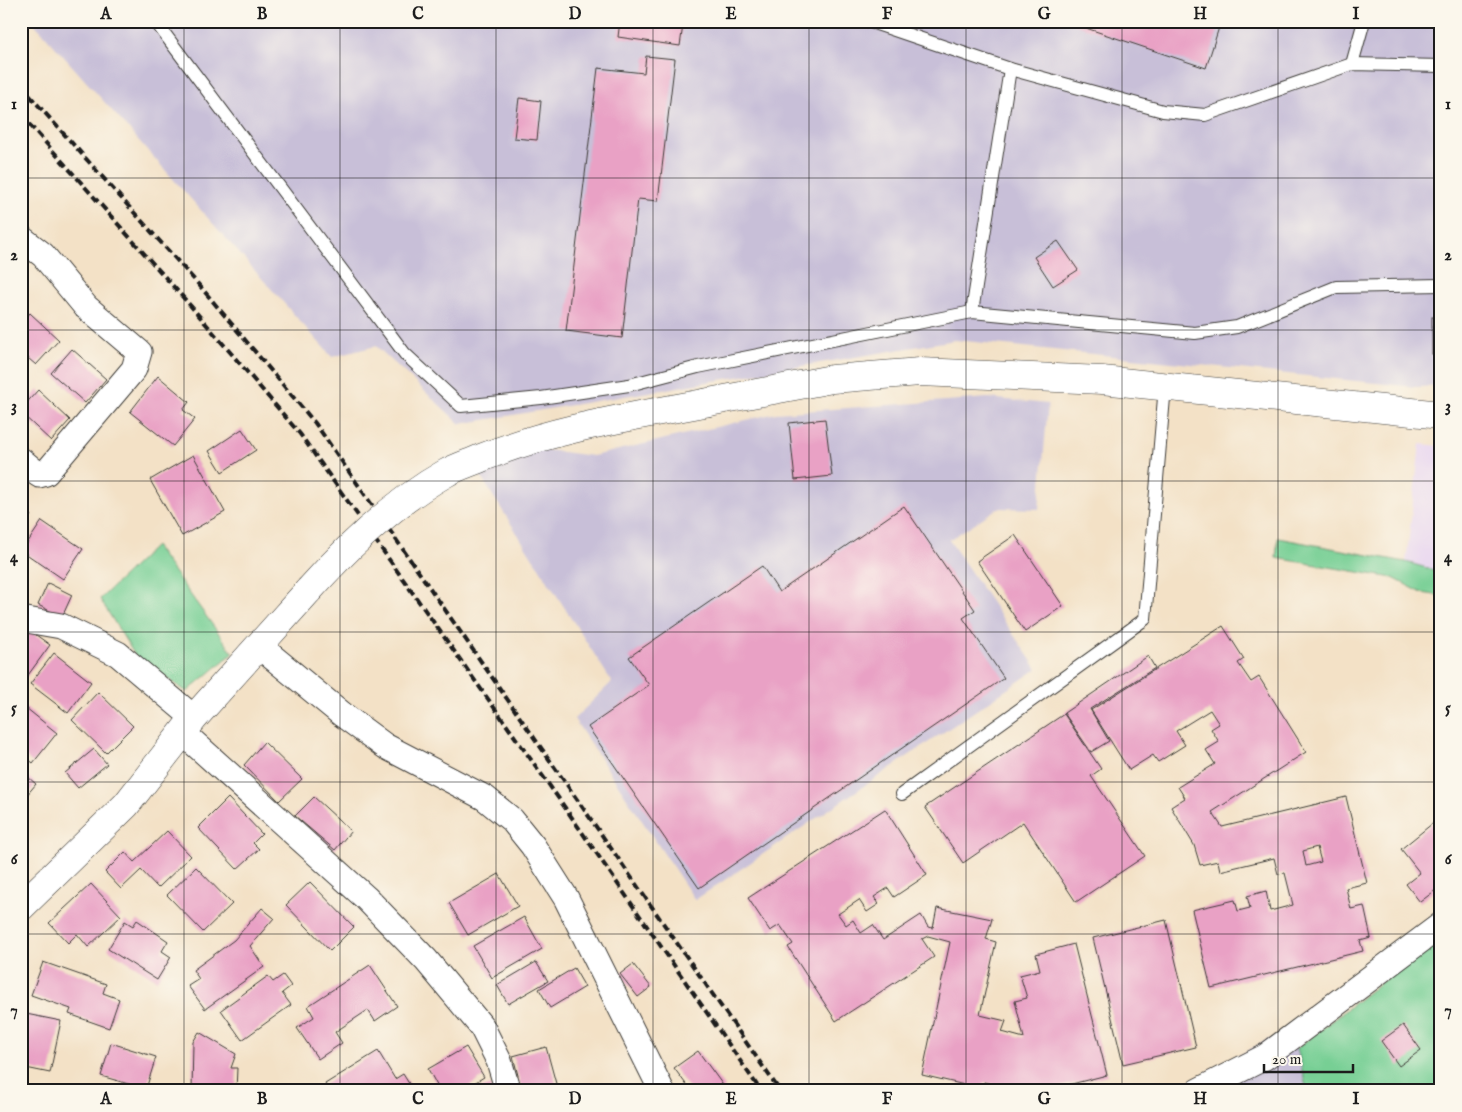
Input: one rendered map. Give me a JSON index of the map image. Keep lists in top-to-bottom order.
{
  "scale_bar": "20 m",
  "grid": {
    "columns": [
      "A",
      "B",
      "C",
      "D",
      "E",
      "F",
      "G",
      "H",
      "I"
    ],
    "rows": [
      "1",
      "2",
      "3",
      "4",
      "5",
      "6",
      "7"
    ]
  }
}
